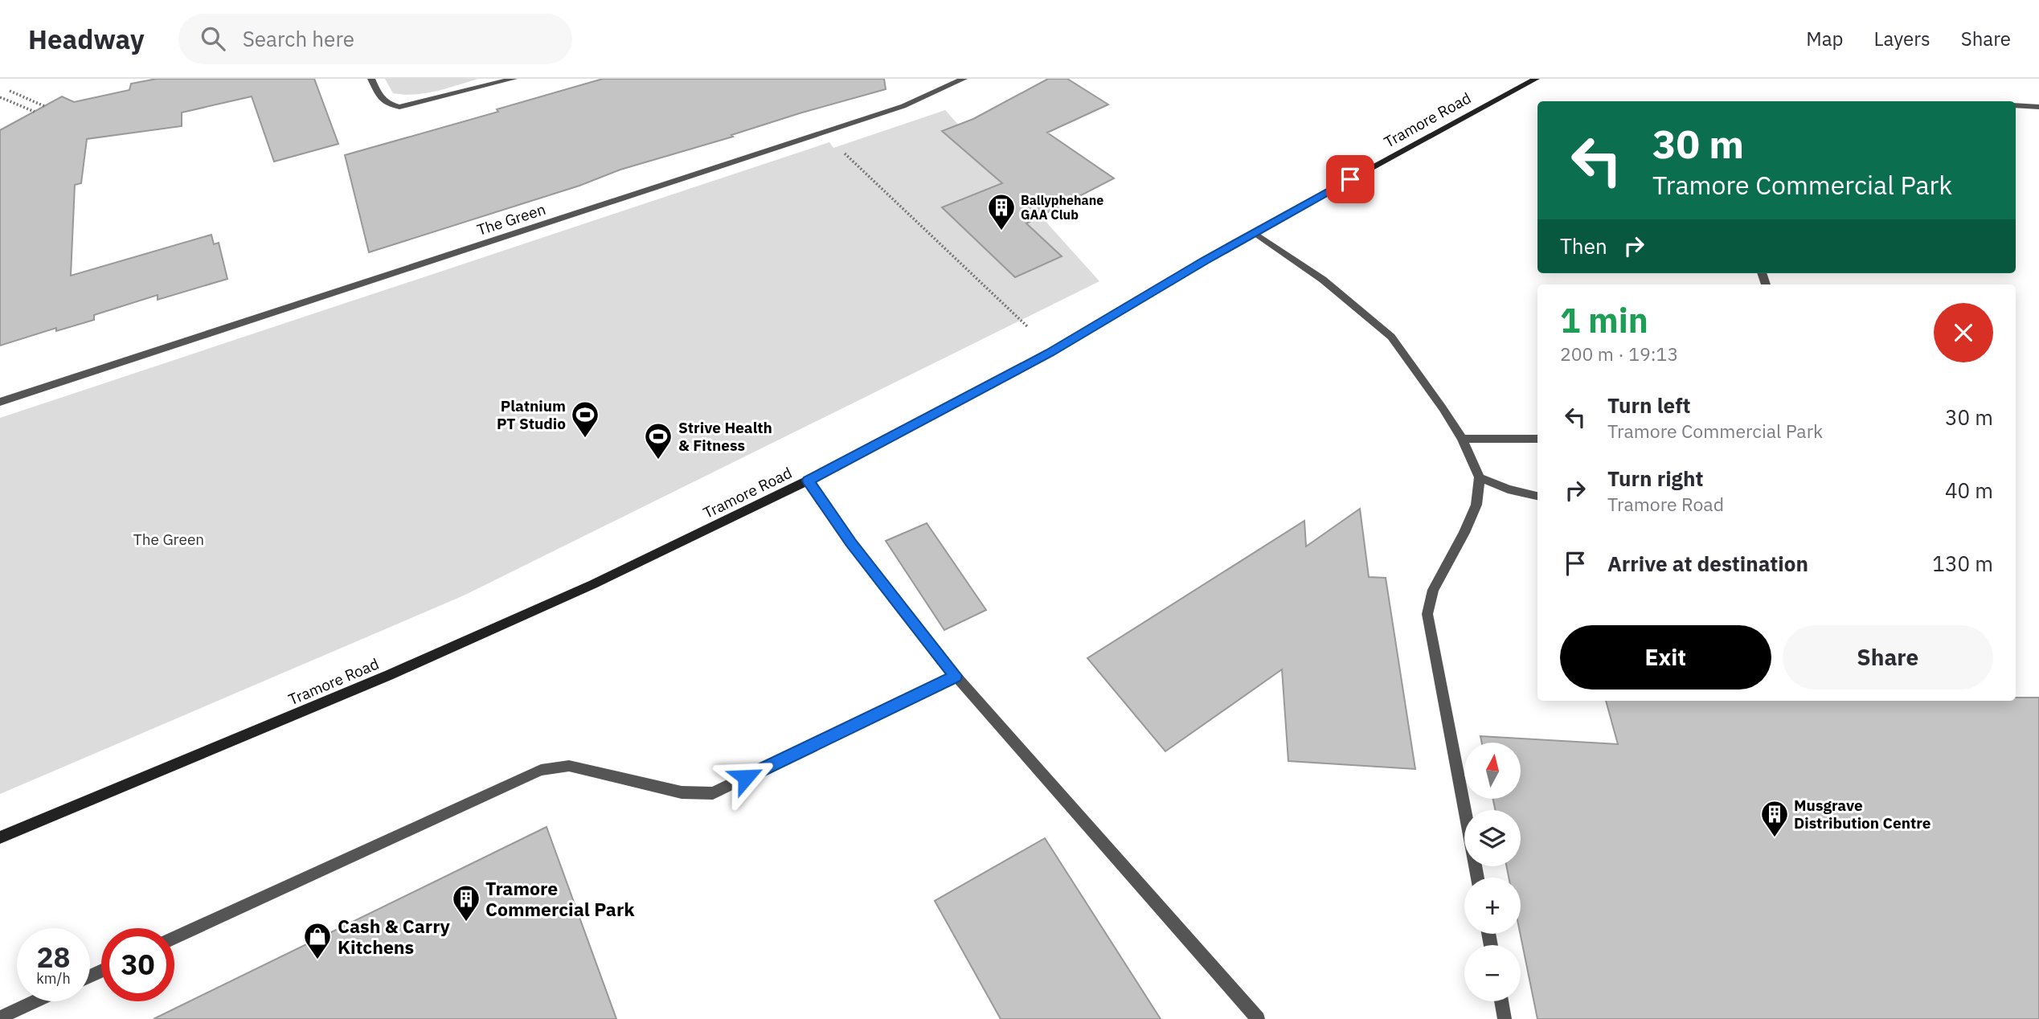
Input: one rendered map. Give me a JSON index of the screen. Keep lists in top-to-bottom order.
{
  "streets": {
    "street": ["Tramore Road", "The Green"]
  },
  "parks": ["The Green"],
  "places": {
    "building": ["Ballyphehane GAA Club", "Musgrave Distribution Centre", "Tramore Commercial Park"],
    "sports": ["Platnium PT Studio", "Strive Health & Fitness"],
    "shop": ["Cash & Carry Kitchens"]
  },
  "north": "top",
  "page": {
    "header": "Headway",
    "search": "Search here",
    "nav": ["Map", "Layers", "Share"],
    "turn": ["30 m", "Tramore Commercial Park"],
    "then": "Then",
    "heading": ["1 min", "200 m · 19:13"],
    "list": [
      {
        "name": "Turn left",
        "note": "Tramore Commercial Park",
        "value": "30 m"
      },
      {
        "name": "Turn right",
        "note": "Tramore Road",
        "value": "40 m"
      },
      {
        "name": "Arrive at destination",
        "value": "130 m"
      }
    ],
    "buttons": ["Exit", "Share"],
    "map_buttons": ["+", "−"],
    "speed": "28 km/h",
    "limit": "30"
  }
}
